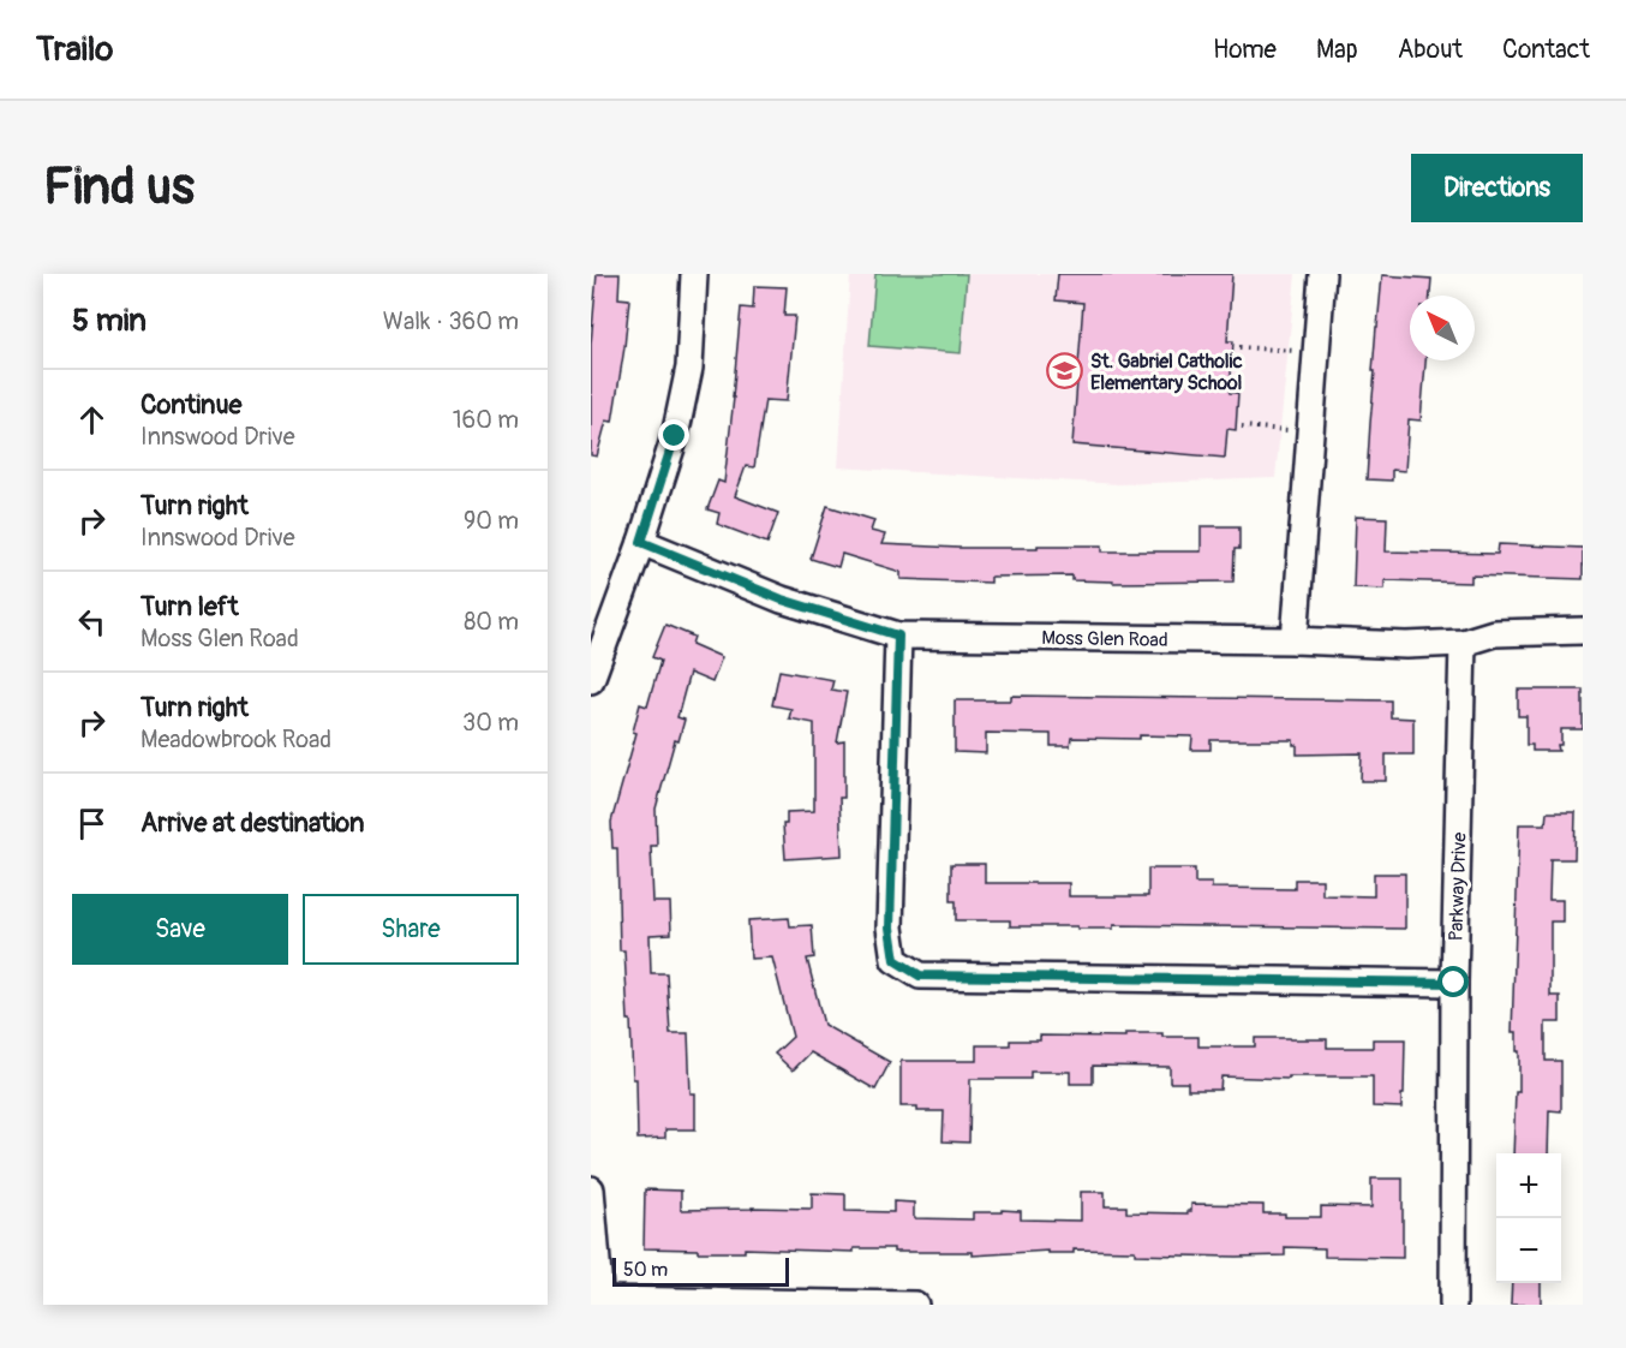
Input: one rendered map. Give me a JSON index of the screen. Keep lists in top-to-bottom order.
{
  "streets": {
    "street": ["Moss Glen Road", "Parkway Drive"]
  },
  "crossings": [
    ["Moss Glen Road", "Parkway Drive"]
  ],
  "places": {
    "school or university": ["St. Gabriel Catholic Elementary School"]
  },
  "scale_bar": "50 m",
  "north": "top left",
  "page": {
    "header": "Trailo",
    "nav": [
      "Home",
      "Map",
      "About",
      "Contact"
    ],
    "buttons": [
      "Directions",
      ["Save", "Share"]
    ],
    "title": "Find us",
    "heading": ["5 min", "Walk · 360 m"],
    "list": [
      ["Continue", "Innswood Drive", "160 m"],
      ["Turn right", "Innswood Drive", "90 m"],
      ["Turn left", "Moss Glen Road", "80 m"],
      ["Turn right", "Meadowbrook Road", "30 m"],
      "Arrive at destination"
    ],
    "map_buttons": ["+", "−"],
    "scale": "50 m"
  }
}
